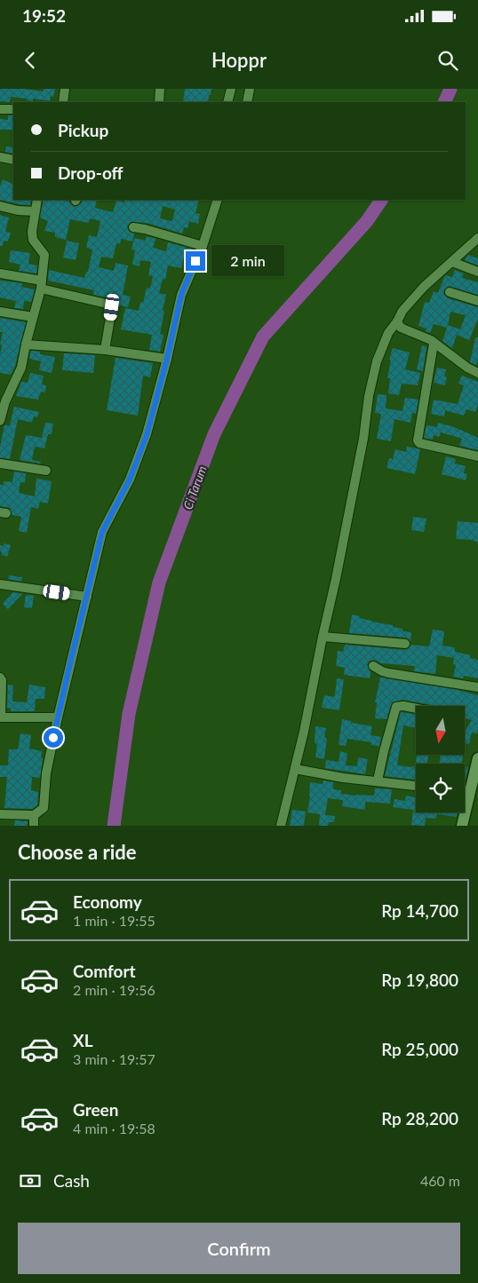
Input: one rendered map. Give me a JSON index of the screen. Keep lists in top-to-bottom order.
{
  "water": ["Ci Tarum"],
  "north": "bottom",
  "page": {
    "status": "19:52",
    "header": "Hoppr",
    "banner": ["Pickup", "Drop-off"],
    "bubble": "2 min",
    "heading": "Choose a ride",
    "list": [
      {
        "name": "Economy",
        "note": "1 min · 19:55",
        "value": "Rp 14,700"
      },
      {
        "name": "Comfort",
        "note": "2 min · 19:56",
        "value": "Rp 19,800"
      },
      {
        "name": "XL",
        "note": "3 min · 19:57",
        "value": "Rp 25,000"
      },
      {
        "name": "Green",
        "note": "4 min · 19:58",
        "value": "Rp 28,200"
      }
    ],
    "pay": ["Cash", "460 m"],
    "buttons": "Confirm"
  }
}
